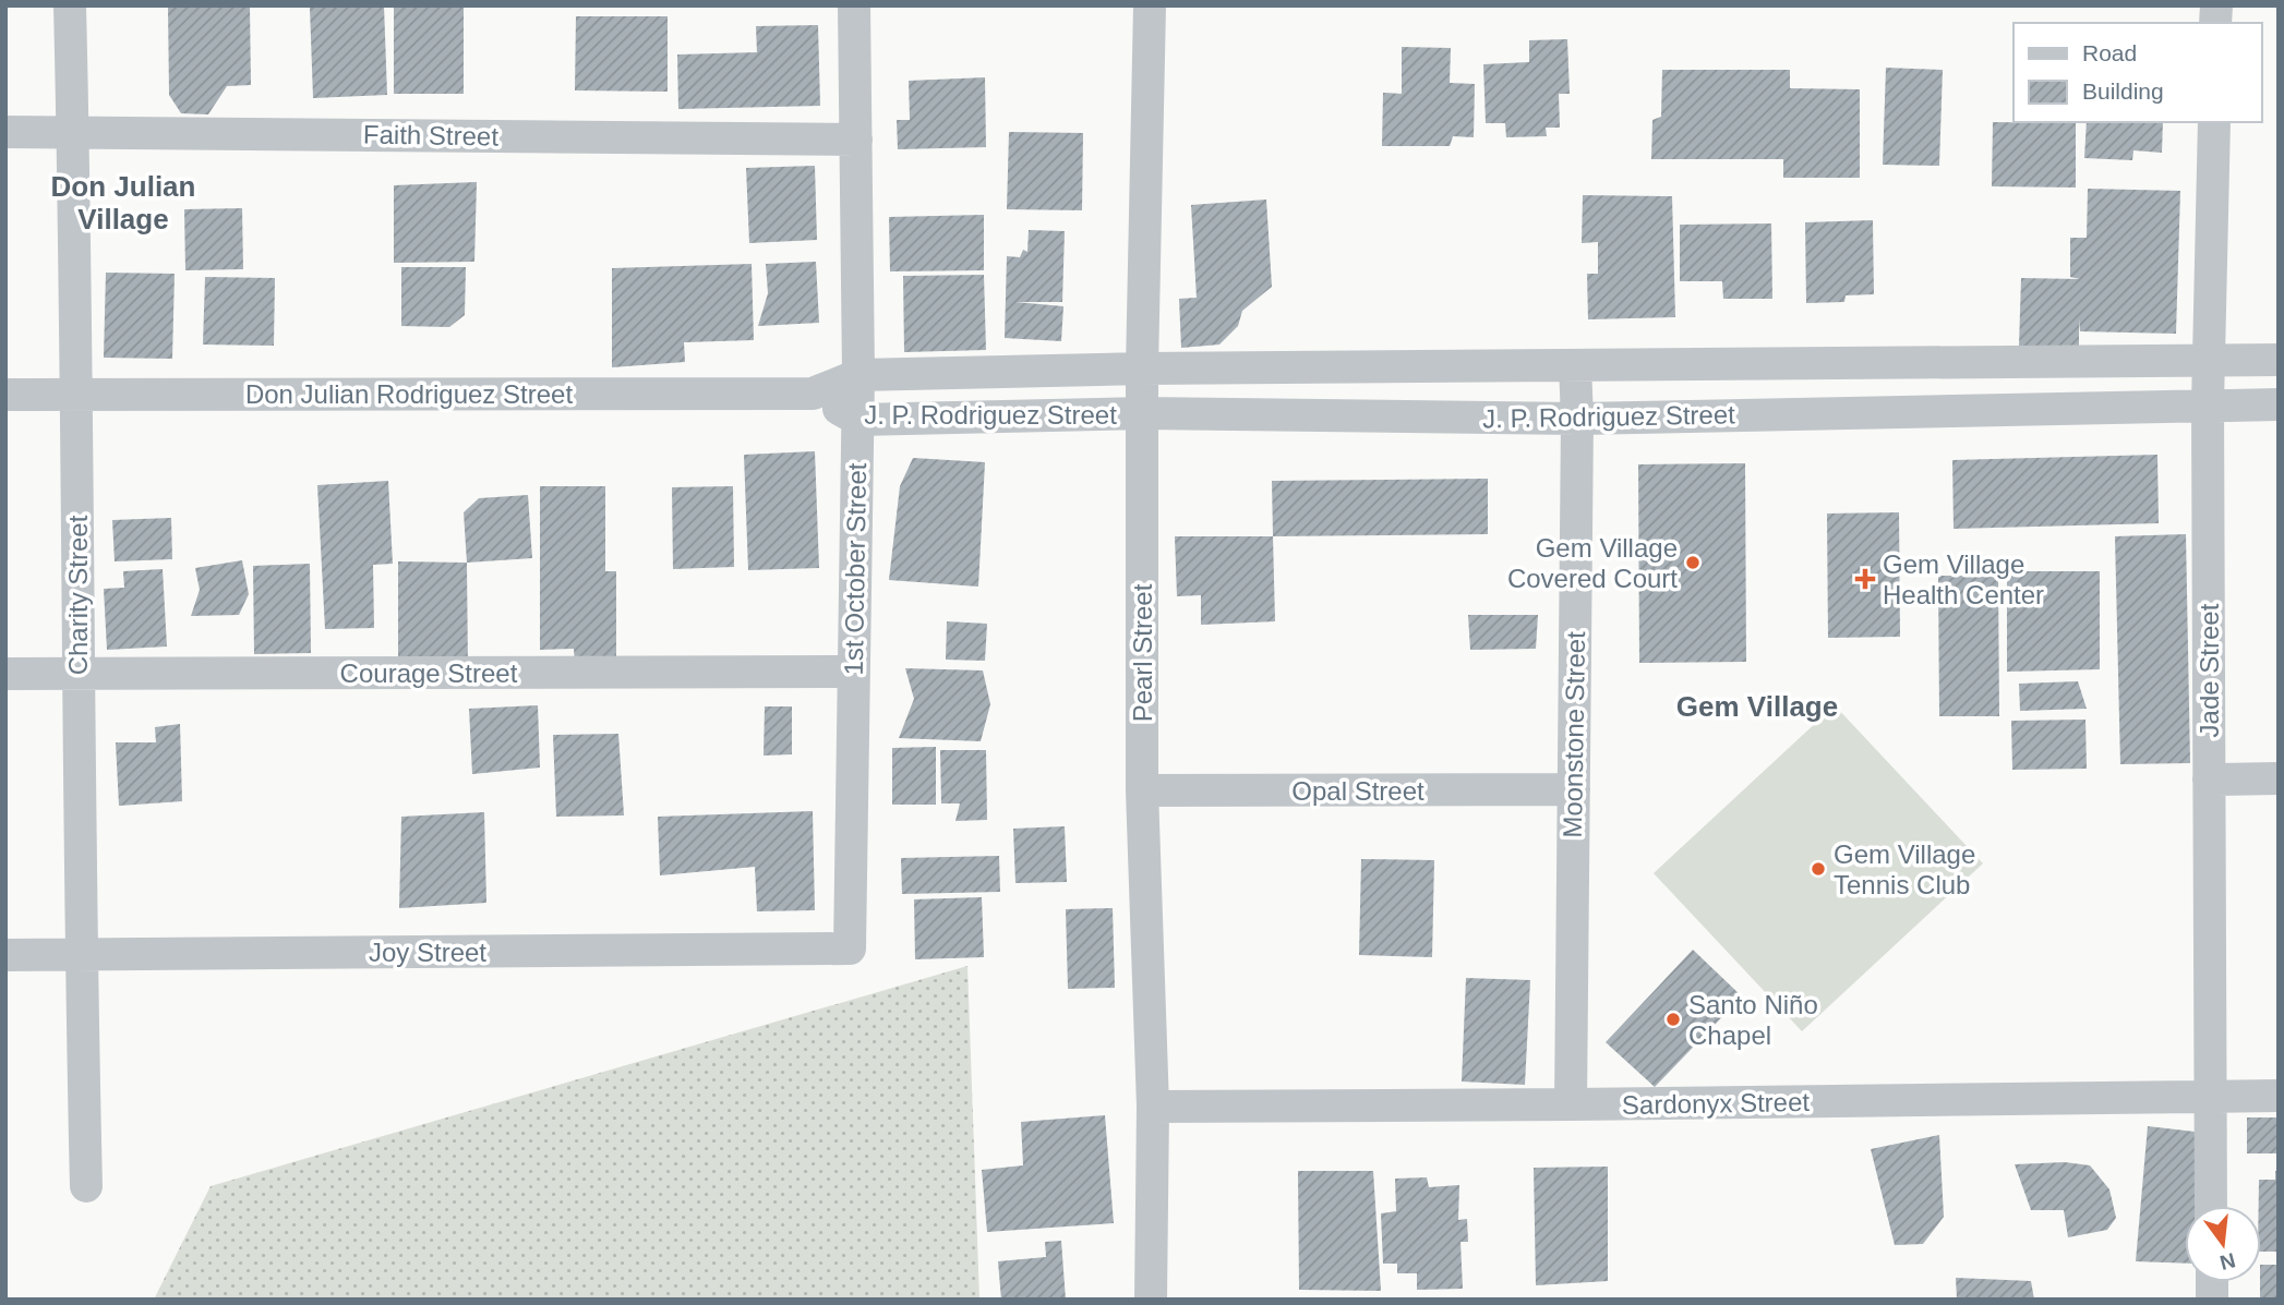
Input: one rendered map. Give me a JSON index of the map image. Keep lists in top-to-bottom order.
{
  "streets": {
    "street": [
      "Faith Street",
      "Don Julian Rodriguez Street",
      "J. P. Rodriguez Street",
      "1st October Street",
      "Charity Street",
      "Pearl Street",
      "Jade Street",
      "Courage Street",
      "Moonstone Street",
      "Opal Street",
      "Joy Street",
      "Sardonyx Street"
    ]
  },
  "crossings": [
    ["Faith Street", "1st October Street"],
    ["Faith Street", "Charity Street"],
    ["Don Julian Rodriguez Street", "J. P. Rodriguez Street"],
    ["Don Julian Rodriguez Street", "Charity Street"],
    ["J. P. Rodriguez Street", "1st October Street"],
    ["J. P. Rodriguez Street", "Pearl Street"],
    ["J. P. Rodriguez Street", "Jade Street"],
    ["J. P. Rodriguez Street", "Moonstone Street"],
    ["1st October Street", "Courage Street"],
    ["1st October Street", "Joy Street"],
    ["Charity Street", "Courage Street"],
    ["Charity Street", "Joy Street"],
    ["Pearl Street", "Opal Street"],
    ["Pearl Street", "Sardonyx Street"],
    ["Jade Street", "Sardonyx Street"],
    ["Moonstone Street", "Opal Street"],
    ["Moonstone Street", "Sardonyx Street"]
  ],
  "districts": ["Don Julian Village", "Gem Village"],
  "places": {
    "other": ["Gem Village Covered Court", "Gem Village Tennis Club", "Santo Niño Chapel"],
    "health": ["Gem Village Health Center"]
  },
  "legend": ["Road", "Building"],
  "north": "bottom"
}
